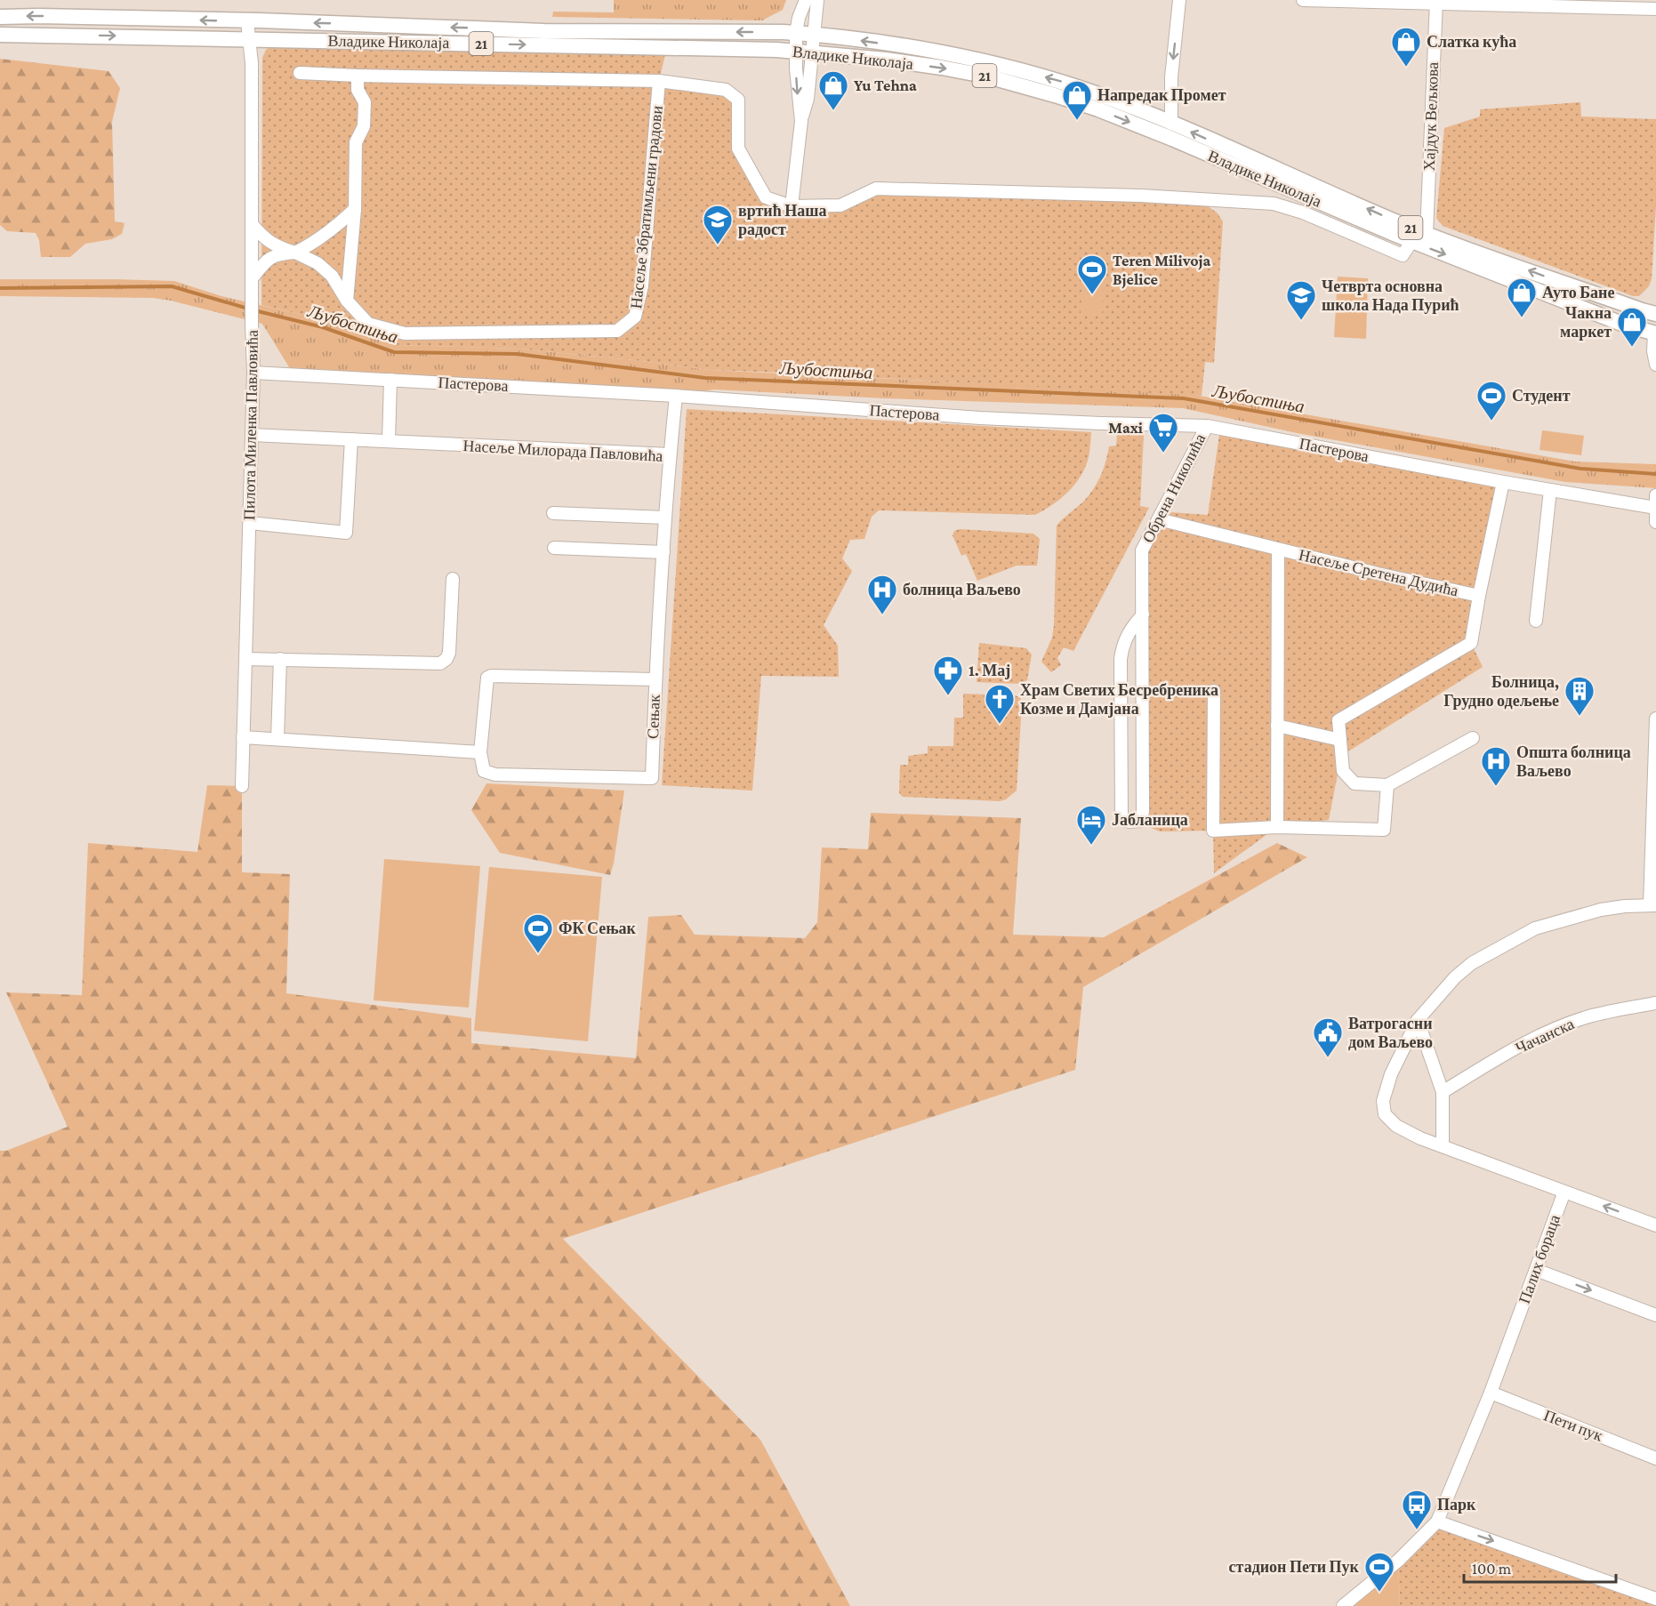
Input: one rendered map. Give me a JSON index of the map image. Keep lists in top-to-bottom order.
{
  "streets": {
    "main road": ["Владике Николаја", "21"],
    "street": [
      "Хајдук Вељкова",
      "Насеље Збратимљени градови",
      "Пастерова",
      "Пилота Миленка Павловића",
      "Насеље Милорада Павловића",
      "Обрена Николића",
      "Насеље Сретена Дудића",
      "Сењак",
      "Чачанска",
      "Палих бораца",
      "Пети пук"
    ]
  },
  "crossings": [
    ["Владике Николаја", "Хајдук Вељкова"],
    ["Владике Николаја", "Пилота Миленка Павловића"],
    ["Насеље Збратимљени градови", "Пилота Миленка Павловића"],
    ["Пастерова", "Пилота Миленка Павловића"],
    ["Пастерова", "Обрена Николића"],
    ["Пастерова", "Насеље Сретена Дудића"],
    ["Пилота Миленка Павловића", "Насеље Милорада Павловића"],
    ["Насеље Милорада Павловића", "Сењак"],
    ["Обрена Николића", "Насеље Сретена Дудића"],
    ["Палих бораца", "Пети пук"]
  ],
  "water": ["Љубостиња"],
  "places": {
    "shop": [
      "Слатка кућа",
      "Yu Tehna",
      "Напредак Промет",
      "Ауто Бане",
      "Чакна маркет"
    ],
    "school or university": ["вртић Наша радост", "Четврта основна школа Нада Пурић"],
    "sports": [
      "Teren Milivoja Bjelice",
      "Студент",
      "ФК Сењак",
      "стадион Пети Пук"
    ],
    "supermarket": ["Maxi"],
    "hospital": ["болница Ваљево", "Општа болница Ваљево"],
    "pharmacy": ["1. Мај"],
    "building": ["Болница, Грудно одељење"],
    "church": ["Храм Светих Бесребреника Козме и Дамјана"],
    "hotel": ["Јабланица"],
    "public building": ["Ватрогасни дом Ваљево"],
    "bus stop": ["Парк"]
  },
  "scale_bar": "100 m"
}
